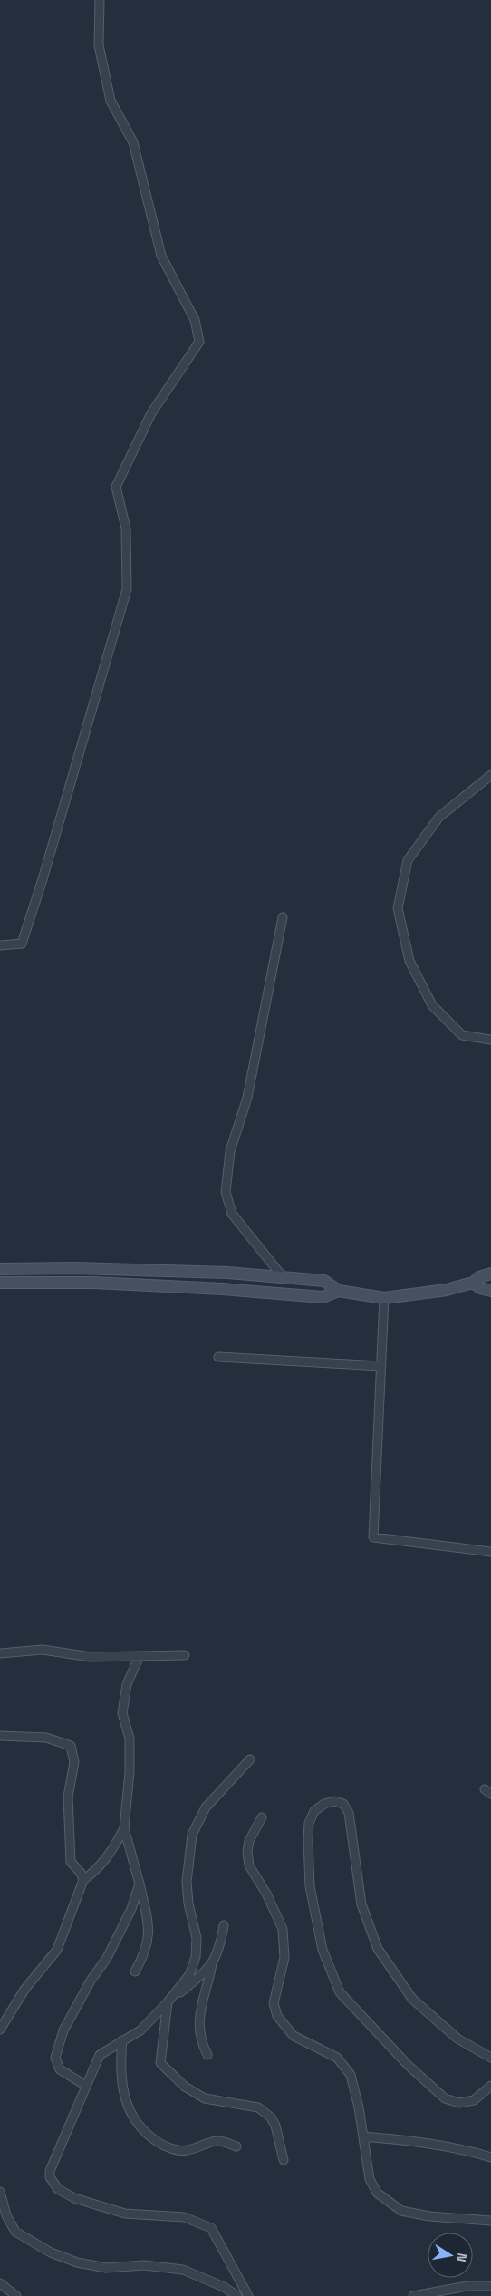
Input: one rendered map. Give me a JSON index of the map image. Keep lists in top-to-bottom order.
{
  "north": "right"
}
